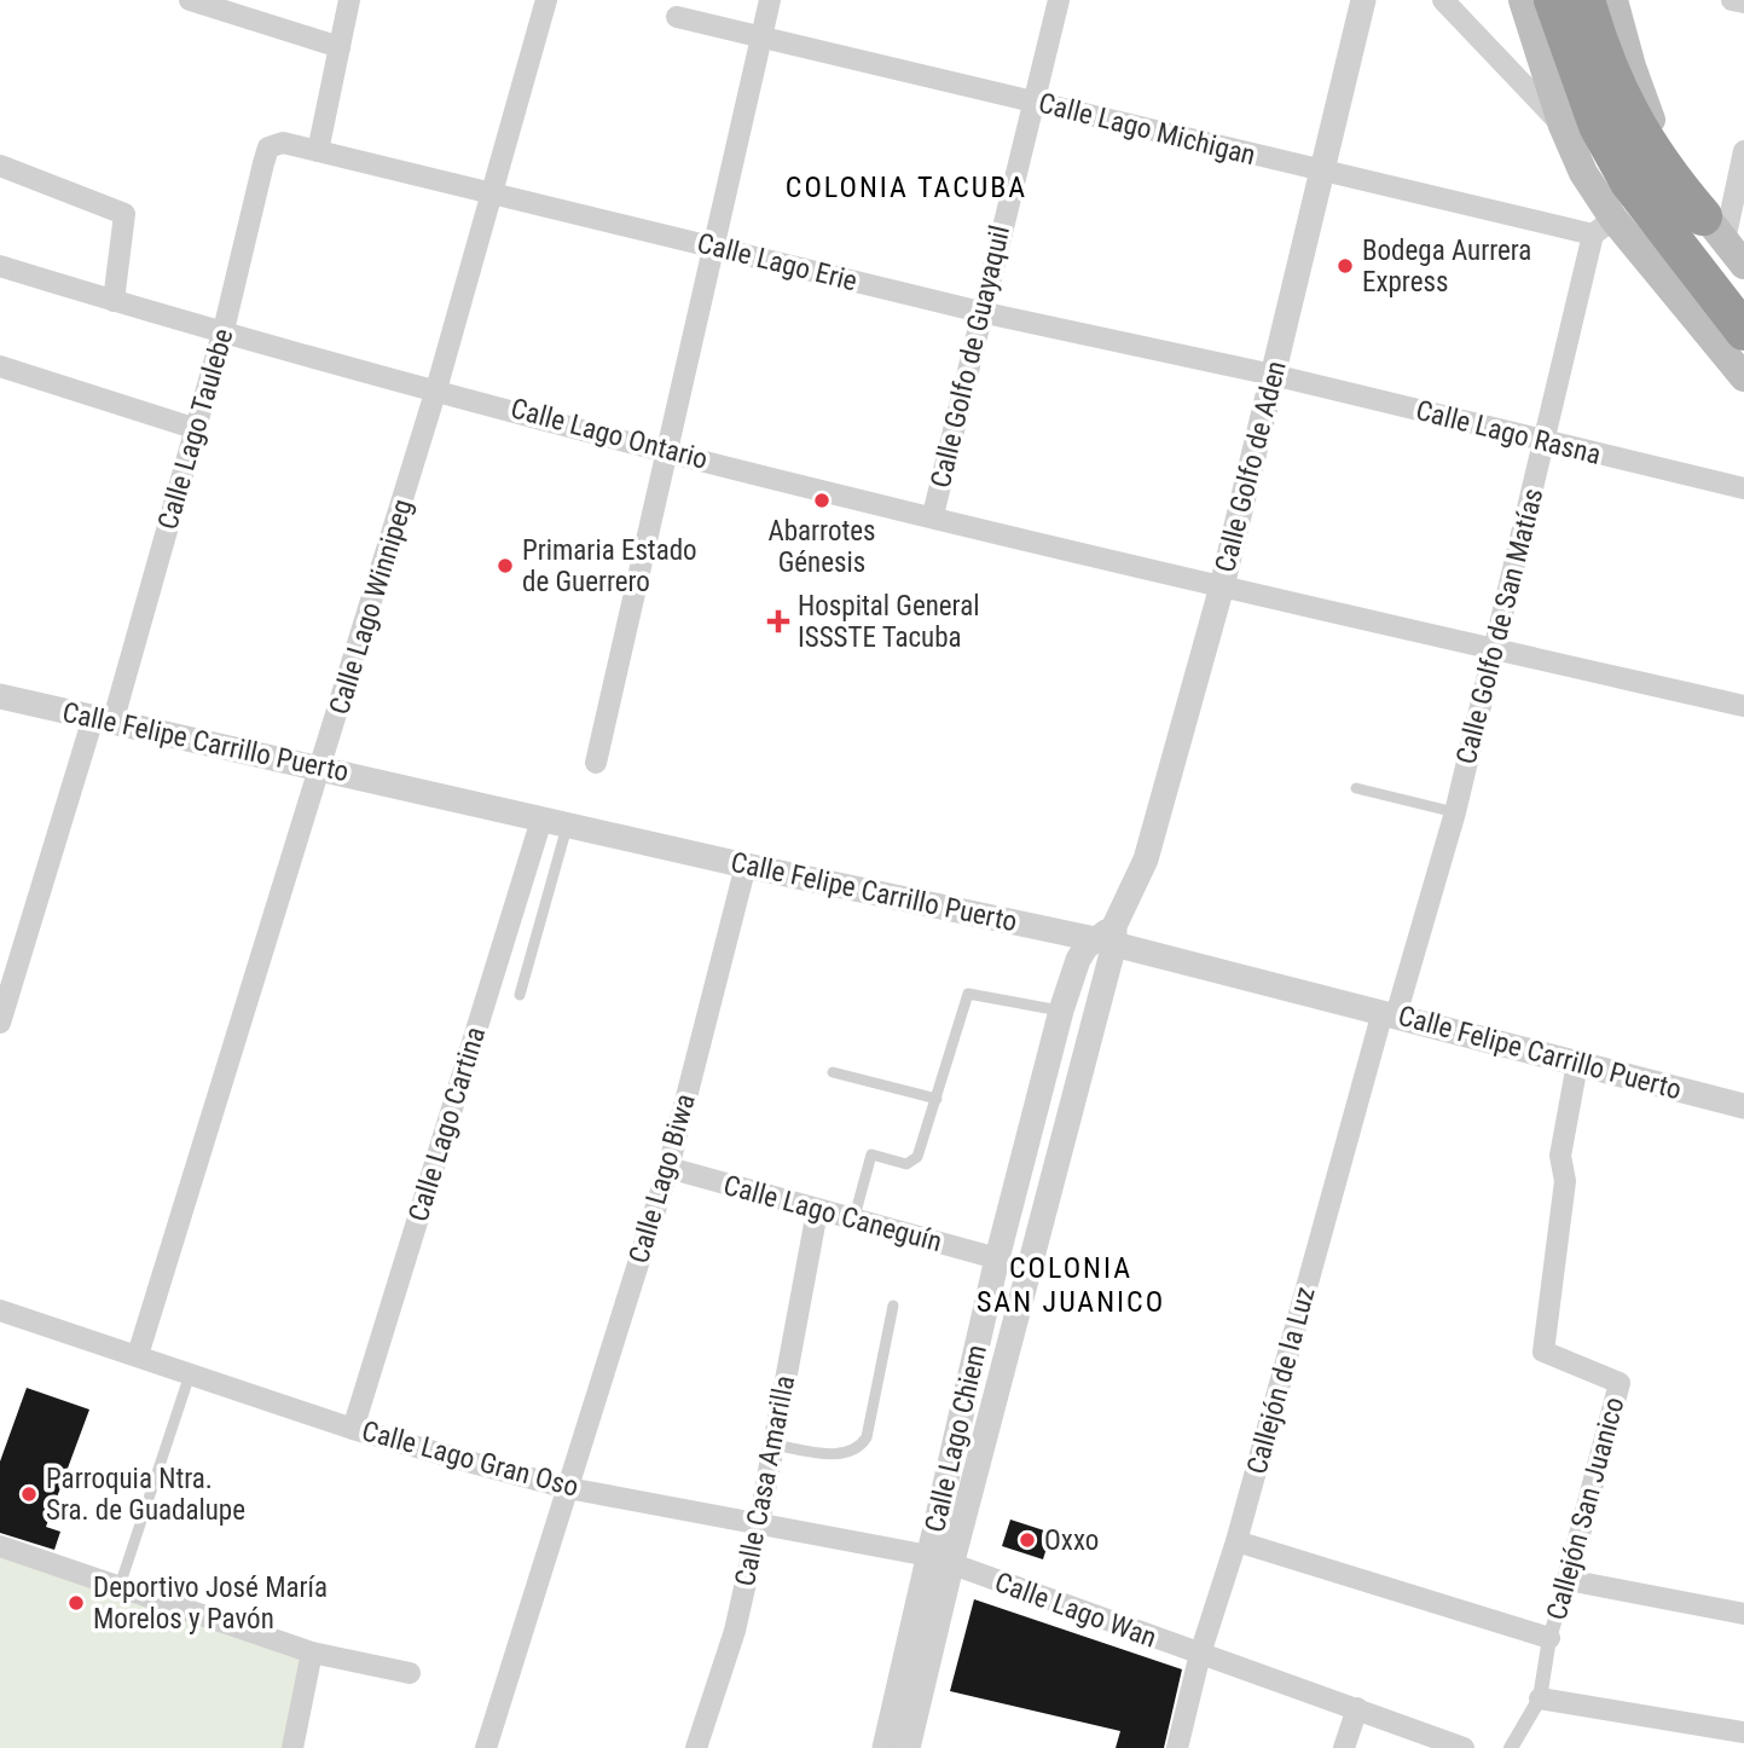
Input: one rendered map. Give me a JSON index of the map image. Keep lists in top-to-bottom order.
{
  "streets": {
    "street": [
      "Calle Lago Michigan",
      "Calle Lago Erie",
      "Calle Golfo de Guayaquil",
      "Calle Lago Taulebe",
      "Calle Lago Rasna",
      "Calle Lago Ontario",
      "Calle Golfo de Aden",
      "Calle Lago Winnipeg",
      "Calle Golfo de San Matías",
      "Calle Felipe Carrillo Puerto",
      "Calle Lago Cartina",
      "Calle Lago Biwa",
      "Calle Lago Caneguín",
      "Callejón de la Luz",
      "Calle Lago Chiem",
      "Calle Lago Gran Oso",
      "Calle Casa Amarilla",
      "Callejón San Juanico",
      "Calle Lago Wan"
    ]
  },
  "crossings": [
    ["Calle Lago Michigan", "Calle Golfo de Guayaquil"],
    ["Calle Lago Michigan", "Calle Golfo de Aden"],
    ["Calle Lago Michigan", "Calle Golfo de San Matías"],
    ["Calle Lago Erie", "Calle Golfo de Guayaquil"],
    ["Calle Lago Erie", "Calle Lago Taulebe"],
    ["Calle Lago Erie", "Calle Lago Rasna"],
    ["Calle Lago Erie", "Calle Golfo de Aden"],
    ["Calle Lago Erie", "Calle Lago Winnipeg"],
    ["Calle Golfo de Guayaquil", "Calle Lago Ontario"],
    ["Calle Lago Taulebe", "Calle Lago Ontario"],
    ["Calle Lago Taulebe", "Calle Felipe Carrillo Puerto"],
    ["Calle Lago Rasna", "Calle Golfo de Aden"],
    ["Calle Lago Rasna", "Calle Golfo de San Matías"],
    ["Calle Lago Ontario", "Calle Golfo de Aden"],
    ["Calle Lago Ontario", "Calle Lago Winnipeg"],
    ["Calle Lago Ontario", "Calle Golfo de San Matías"],
    ["Calle Golfo de Aden", "Calle Felipe Carrillo Puerto"],
    ["Calle Golfo de Aden", "Calle Lago Chiem"],
    ["Calle Lago Winnipeg", "Calle Felipe Carrillo Puerto"],
    ["Calle Lago Winnipeg", "Calle Lago Gran Oso"],
    ["Calle Golfo de San Matías", "Calle Felipe Carrillo Puerto"],
    ["Calle Golfo de San Matías", "Callejón de la Luz"],
    ["Calle Felipe Carrillo Puerto", "Calle Lago Cartina"],
    ["Calle Felipe Carrillo Puerto", "Calle Lago Biwa"],
    ["Calle Felipe Carrillo Puerto", "Callejón de la Luz"],
    ["Calle Felipe Carrillo Puerto", "Calle Lago Chiem"],
    ["Calle Felipe Carrillo Puerto", "Callejón San Juanico"],
    ["Calle Lago Cartina", "Calle Lago Gran Oso"],
    ["Calle Lago Biwa", "Calle Lago Caneguín"],
    ["Calle Lago Biwa", "Calle Lago Gran Oso"],
    ["Calle Lago Caneguín", "Calle Lago Chiem"],
    ["Calle Lago Caneguín", "Calle Casa Amarilla"],
    ["Callejón de la Luz", "Calle Lago Wan"],
    ["Calle Lago Chiem", "Calle Lago Gran Oso"],
    ["Calle Lago Chiem", "Calle Lago Wan"],
    ["Calle Lago Gran Oso", "Calle Casa Amarilla"],
    ["Calle Lago Gran Oso", "Calle Lago Wan"]
  ],
  "districts": ["COLONIA TACUBA", "COLONIA SAN JUANICO"],
  "places": {
    "other": [
      "Bodega Aurrera Express",
      "Abarrotes Génesis",
      "Primaria Estado de Guerrero",
      "Parroquia Ntra. Sra. de Guadalupe",
      "Oxxo",
      "Deportivo José María Morelos y Pavón"
    ],
    "health": ["Hospital General ISSSTE Tacuba"]
  }
}
